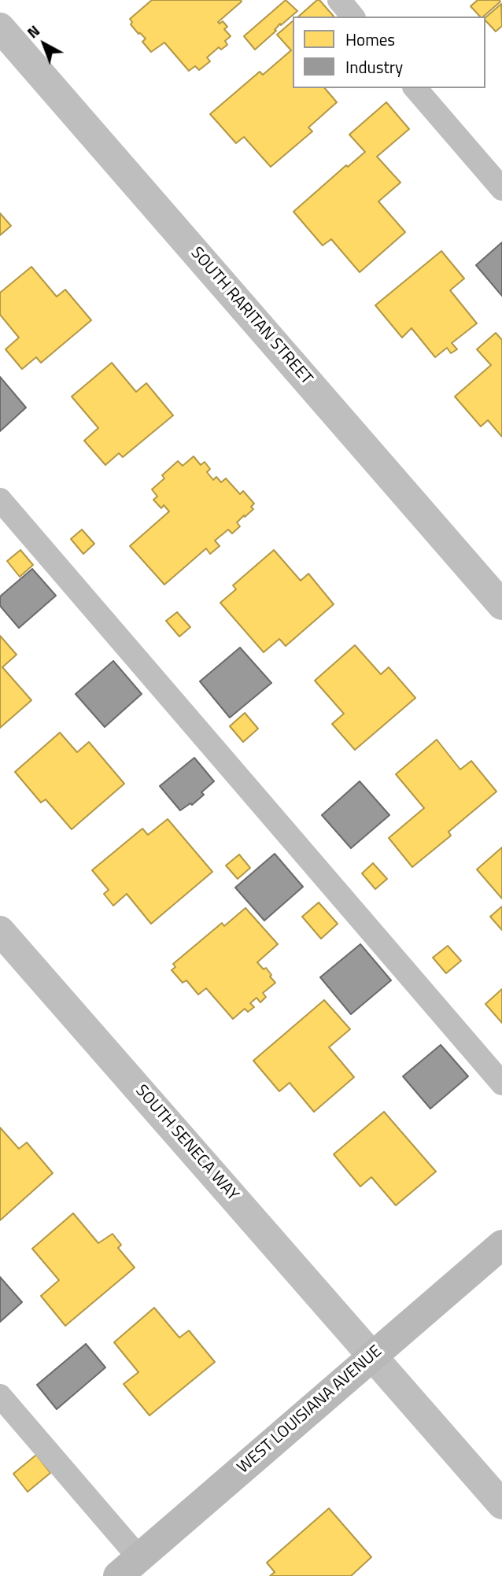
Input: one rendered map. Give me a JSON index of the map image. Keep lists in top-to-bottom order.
{
  "streets": {
    "street": ["SOUTH RARITAN STREET", "SOUTH SENECA WAY", "WEST LOUISIANA AVENUE"]
  },
  "crossings": [
    ["SOUTH SENECA WAY", "WEST LOUISIANA AVENUE"]
  ],
  "legend": ["Homes", "Industry"],
  "north": "top left"
}
